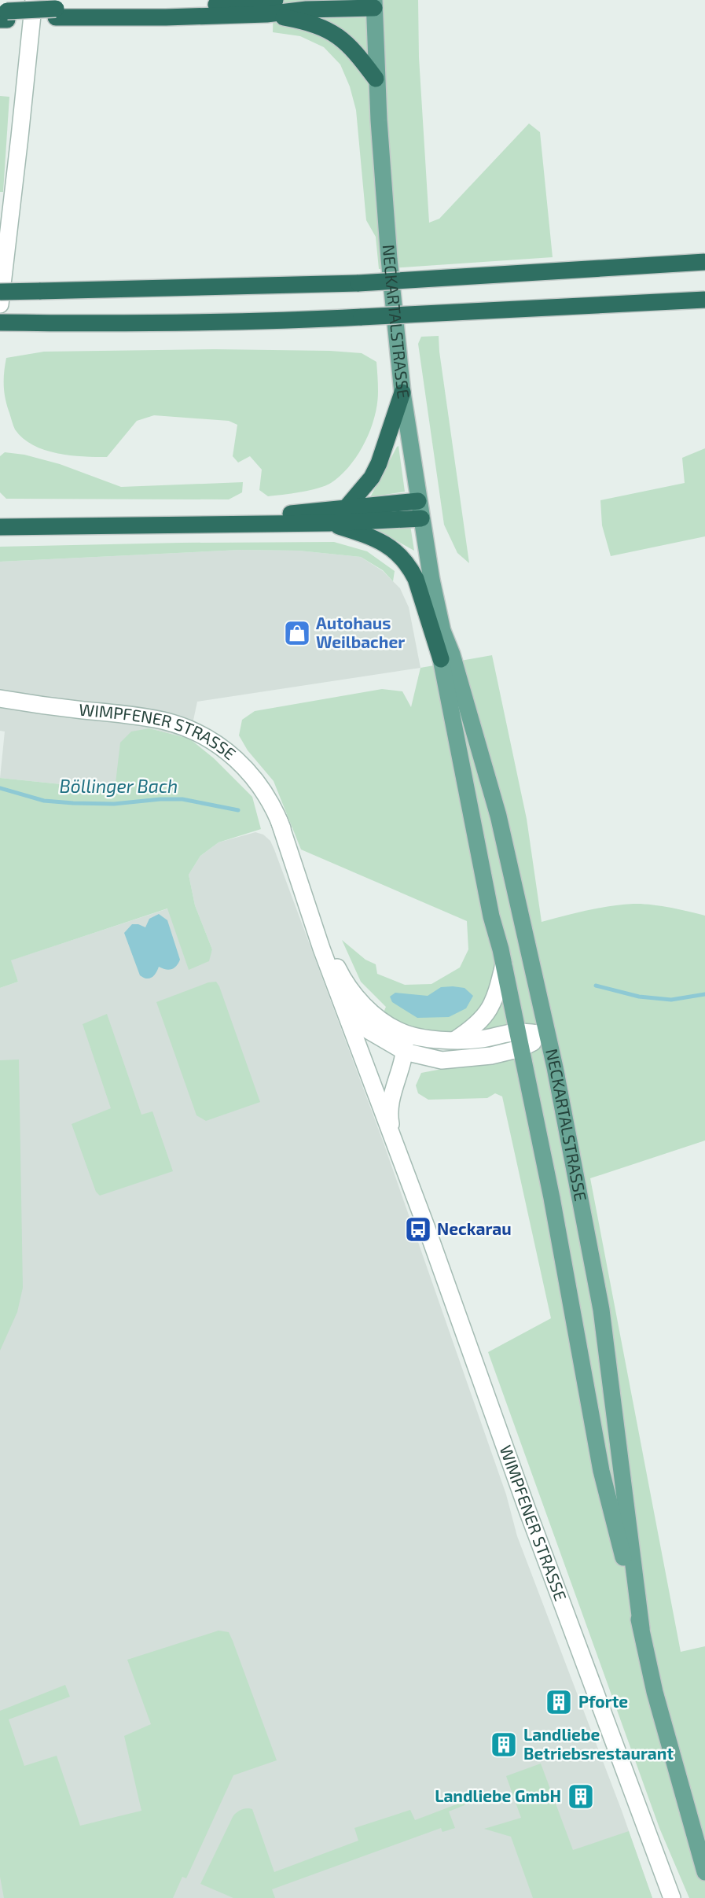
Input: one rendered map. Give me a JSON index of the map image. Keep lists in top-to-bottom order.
{
  "streets": {
    "main road": ["NECKARTALSTRASSE"],
    "street": ["WIMPFENER STRASSE"]
  },
  "crossings": [
    ["NECKARTALSTRASSE", "WIMPFENER STRASSE"]
  ],
  "water": ["Böllinger Bach"],
  "places": {
    "shop": ["Autohaus Weilbacher"],
    "bus stop": ["Neckarau"],
    "building": ["Pforte", "Landliebe Betriebsrestaurant", "Landliebe GmbH"]
  }
}
